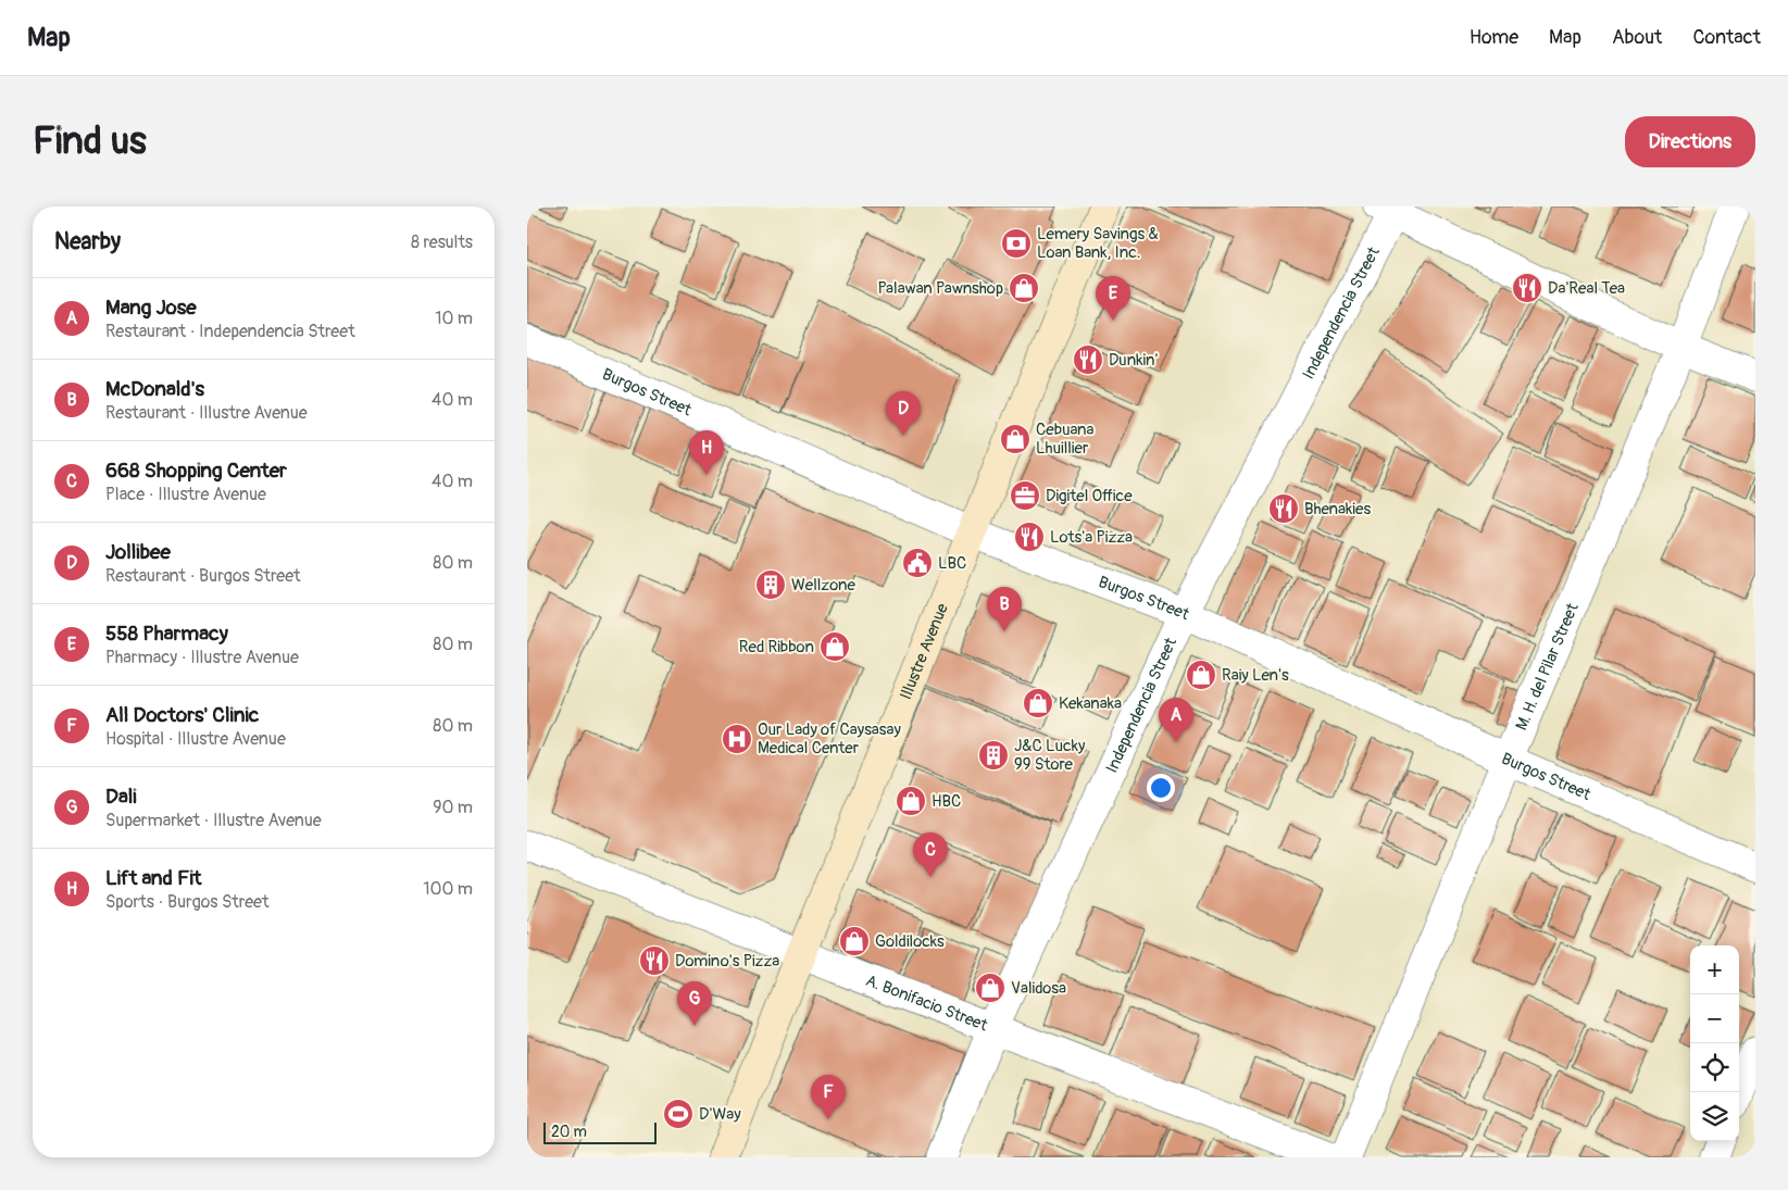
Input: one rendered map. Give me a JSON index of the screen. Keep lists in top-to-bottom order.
{
  "streets": {
    "main road": ["Illustre Avenue"],
    "street": [
      "Independencia Street",
      "Burgos Street",
      "M. H. del Pilar Street",
      "A. Bonifacio Street"
    ]
  },
  "crossings": [
    ["Independencia Street", "Burgos Street"],
    ["Independencia Street", "A. Bonifacio Street"],
    ["Burgos Street", "Illustre Avenue"],
    ["Burgos Street", "M. H. del Pilar Street"],
    ["Illustre Avenue", "A. Bonifacio Street"]
  ],
  "places": {
    "bank": ["Lemery Savings & Loan Bank, Inc."],
    "shop": [
      "Palawan Pawnshop",
      "Cebuana Lhuillier",
      "Red Ribbon",
      "Raiy Len's",
      "Kekanaka",
      "HBC",
      "Goldilocks",
      "Validosa"
    ],
    "restaurant": [
      "Da'Real Tea",
      "Dunkin'",
      "Bhenakies",
      "Lots'a Pizza",
      "Domino's Pizza"
    ],
    "office": ["Digitel Office"],
    "public building": ["LBC"],
    "building": ["Wellzone", "J&C Lucky 99 Store"],
    "hospital": ["Our Lady of Caysasay Medical Center"],
    "sports": ["D'Way"]
  },
  "scale_bar": "20 m",
  "page": {
    "header": "Map",
    "nav": [
      "Home",
      "Map",
      "About",
      "Contact"
    ],
    "buttons": "Directions",
    "title": "Find us",
    "heading": ["Nearby", "8 results"],
    "pins": [
      "E",
      "D",
      "H",
      "B",
      "A",
      "C",
      "G",
      "F"
    ],
    "list": [
      {
        "mark": "A",
        "name": "Mang Jose",
        "note": "Restaurant · Independencia Street",
        "value": "10 m"
      },
      {
        "mark": "B",
        "name": "McDonald's",
        "note": "Restaurant · Illustre Avenue",
        "value": "40 m"
      },
      {
        "mark": "C",
        "name": "668 Shopping Center",
        "note": "Place · Illustre Avenue",
        "value": "40 m"
      },
      {
        "mark": "D",
        "name": "Jollibee",
        "note": "Restaurant · Burgos Street",
        "value": "80 m"
      },
      {
        "mark": "E",
        "name": "558 Pharmacy",
        "note": "Pharmacy · Illustre Avenue",
        "value": "80 m"
      },
      {
        "mark": "F",
        "name": "All Doctors' Clinic",
        "note": "Hospital · Illustre Avenue",
        "value": "80 m"
      },
      {
        "mark": "G",
        "name": "Dali",
        "note": "Supermarket · Illustre Avenue",
        "value": "90 m"
      },
      {
        "mark": "H",
        "name": "Lift and Fit",
        "note": "Sports · Burgos Street",
        "value": "100 m"
      }
    ],
    "map_buttons": ["+", "−"],
    "scale": "20 m"
  }
}
